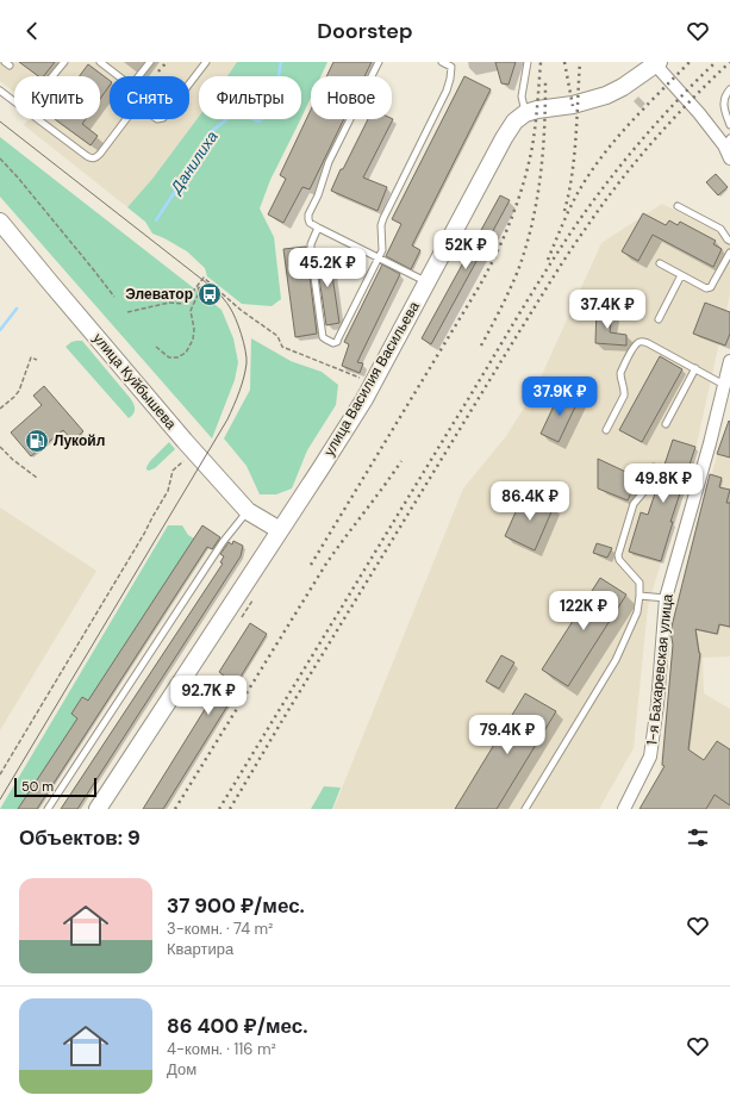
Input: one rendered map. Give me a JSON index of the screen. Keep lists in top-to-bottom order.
{
  "streets": {
    "main road": ["улица Василия Васильева", "улица Куйбышева"],
    "street": ["1-я Бахаревская улица"]
  },
  "crossings": [
    ["улица Василия Васильева", "улица Куйбышева"]
  ],
  "water": ["Данилиха"],
  "places": {
    "bus stop": ["Элеватор"],
    "fuel station": ["Лукойл"]
  },
  "scale_bar": "50 m",
  "page": {
    "header": "Doorstep",
    "chip": [
      "Купить",
      "Снять",
      "Фильтры",
      "Новое"
    ],
    "price": [
      "52K ₽",
      "45.2K ₽",
      "37.4K ₽",
      "37.9K ₽",
      "49.8K ₽",
      "86.4K ₽",
      "122K ₽",
      "92.7K ₽",
      "79.4K ₽"
    ],
    "scale": "50 m",
    "heading": "Объектов: 9",
    "list": [
      {
        "name": "37 900 ₽/мес.",
        "note": "3-комн. · 74 m² · Квартира"
      },
      {
        "name": "86 400 ₽/мес.",
        "note": "4-комн. · 116 m² · Дом"
      }
    ]
  }
}
